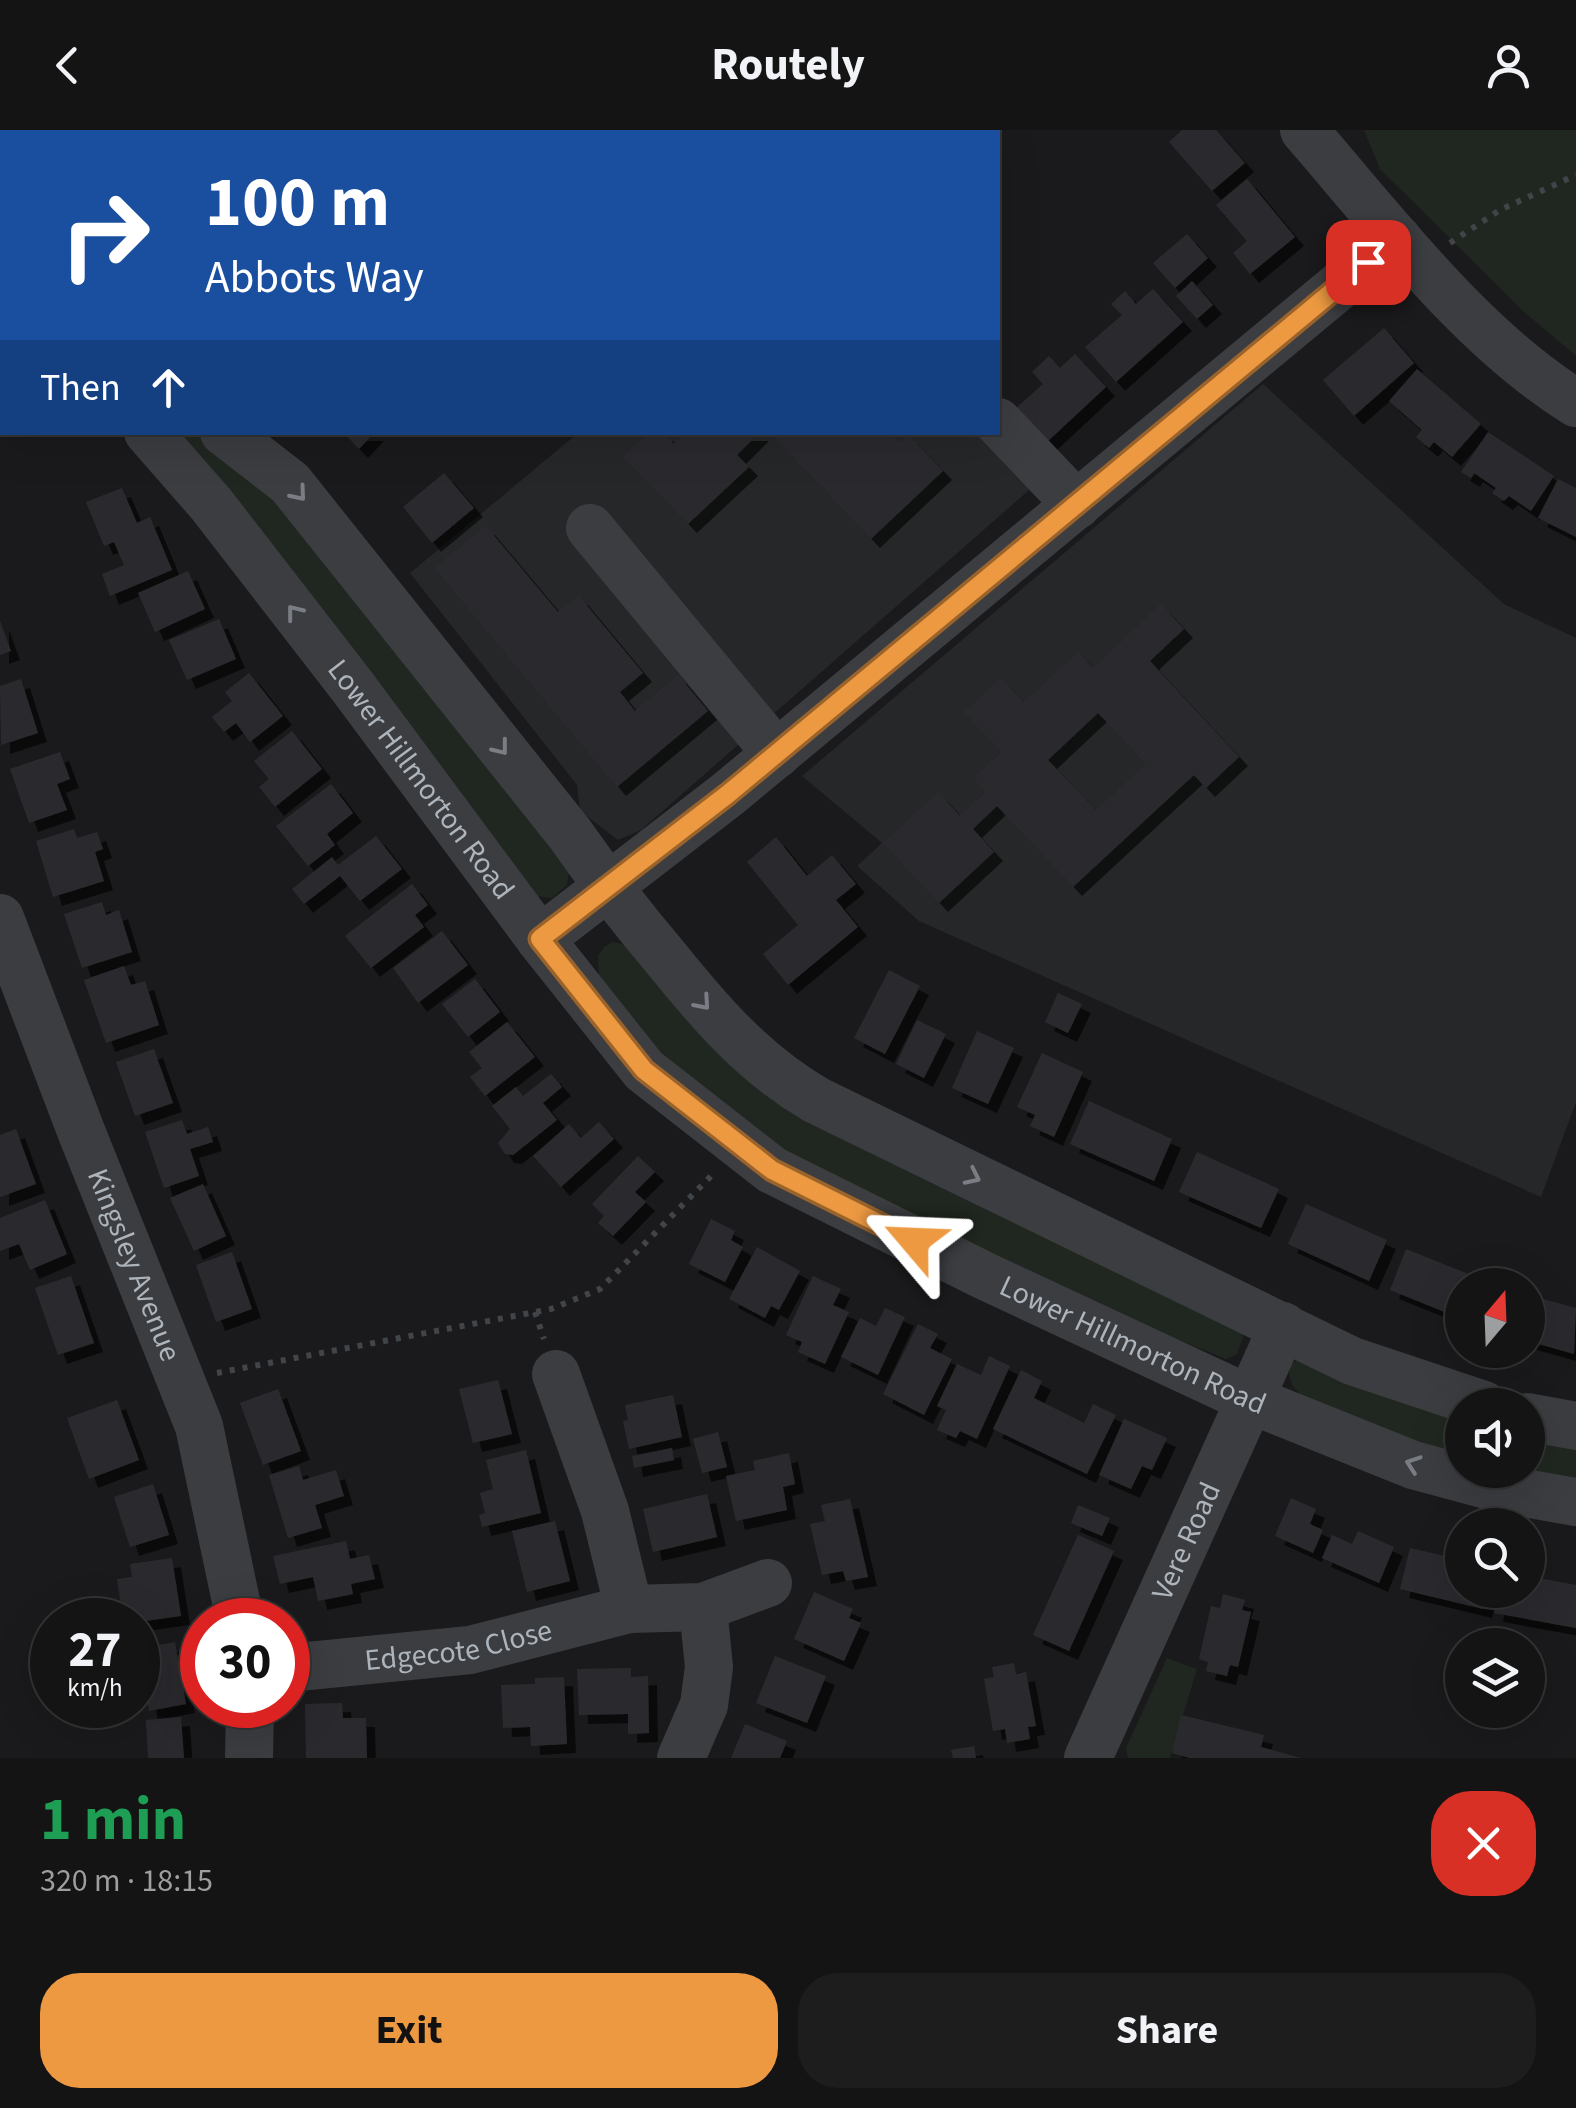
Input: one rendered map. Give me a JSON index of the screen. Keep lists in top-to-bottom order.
{
  "streets": {
    "street": [
      "Lower Hillmorton Road",
      "Kingsley Avenue",
      "Vere Road",
      "Edgecote Close"
    ]
  },
  "crossings": [
    ["Lower Hillmorton Road", "Vere Road"]
  ],
  "north": "top",
  "page": {
    "header": "Routely",
    "turn": ["100 m", "Abbots Way"],
    "then": "Then",
    "speed": "27 km/h",
    "limit": "30",
    "heading": ["1 min", "320 m · 18:15"],
    "buttons": ["Exit", "Share"]
  }
}
